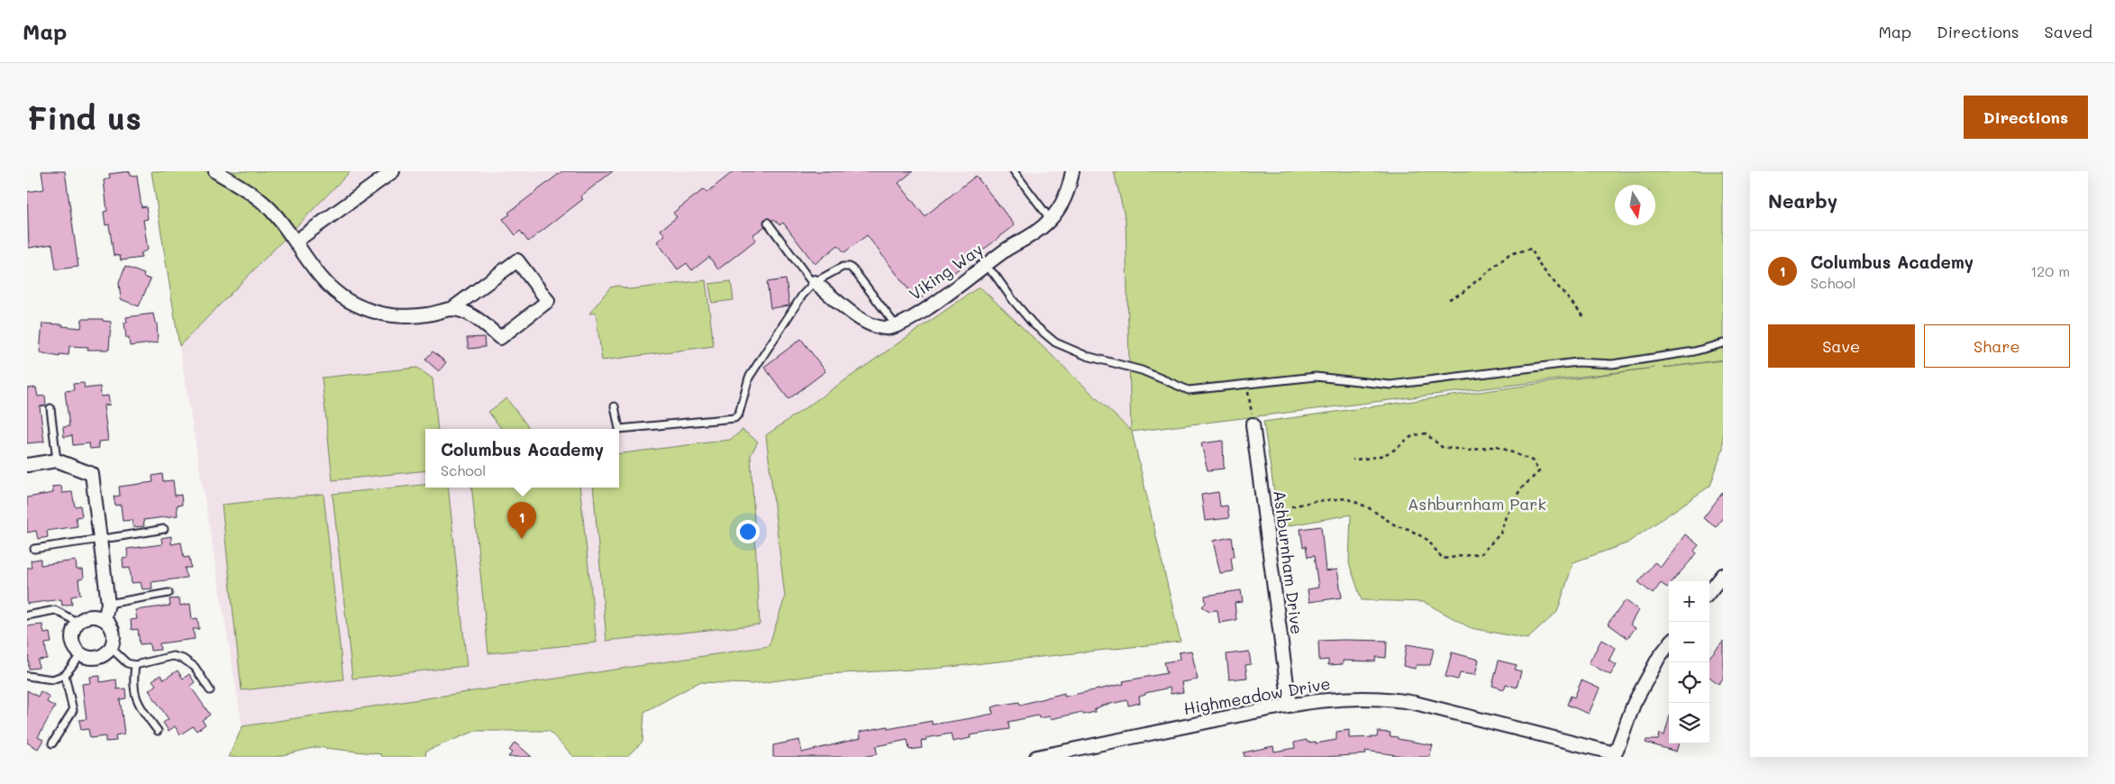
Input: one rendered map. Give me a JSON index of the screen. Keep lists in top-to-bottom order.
{
  "streets": {
    "street": ["Viking Way", "Ashburnham Drive", "Highmeadow Drive"]
  },
  "crossings": [
    ["Ashburnham Drive", "Highmeadow Drive"]
  ],
  "parks": ["Ashburnham Park"],
  "north": "bottom",
  "page": {
    "header": "Map",
    "nav": ["Map", "Directions", "Saved"],
    "buttons": [
      "Directions",
      ["Save", "Share"]
    ],
    "title": "Find us",
    "heading": "Nearby",
    "list": [
      {
        "mark": "1",
        "name": "Columbus Academy",
        "note": "School",
        "value": "120 m"
      }
    ],
    "popup": ["Columbus Academy", "School"],
    "pins": "1",
    "map_buttons": ["+", "−"]
  }
}
